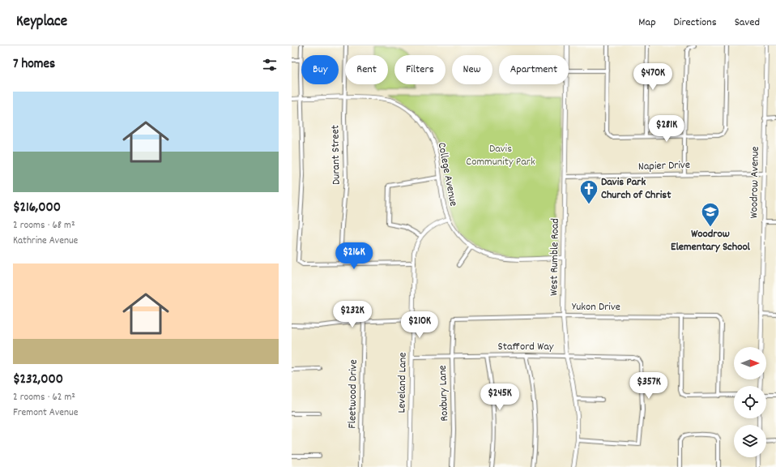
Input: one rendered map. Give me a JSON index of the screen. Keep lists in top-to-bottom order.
{
  "streets": {
    "street": [
      "Durant Street",
      "Napier Drive",
      "College Avenue",
      "Woodrow Avenue",
      "West Rumble Road",
      "Yukon Drive",
      "Stafford Way",
      "Leveland Lane",
      "Roxbury Lane",
      "Fleetwood Drive"
    ]
  },
  "crossings": [
    ["Durant Street", "College Avenue"],
    ["Napier Drive", "Woodrow Avenue"],
    ["Napier Drive", "West Rumble Road"],
    ["College Avenue", "West Rumble Road"],
    ["College Avenue", "Leveland Lane"],
    ["West Rumble Road", "Yukon Drive"],
    ["West Rumble Road", "Stafford Way"],
    ["Yukon Drive", "Roxbury Lane"],
    ["Stafford Way", "Leveland Lane"],
    ["Stafford Way", "Roxbury Lane"]
  ],
  "parks": ["Davis Community Park"],
  "places": {
    "church": ["Davis Park Church of Christ"],
    "school or university": ["Woodrow Elementary School"]
  },
  "north": "right",
  "page": {
    "header": "Keyplace",
    "nav": ["Map", "Directions", "Saved"],
    "heading": "7 homes",
    "chip": [
      "Buy",
      "Rent",
      "Filters",
      "New",
      "Apartment"
    ],
    "price": [
      "$470K",
      "$281K",
      "$216K",
      "$232K",
      "$210K",
      "$357K",
      "$245K"
    ],
    "list": [
      {
        "name": "$216,000",
        "note": "2 rooms · 68 m² · Kathrine Avenue"
      },
      {
        "name": "$232,000",
        "note": "2 rooms · 62 m² · Fremont Avenue"
      }
    ]
  }
}
